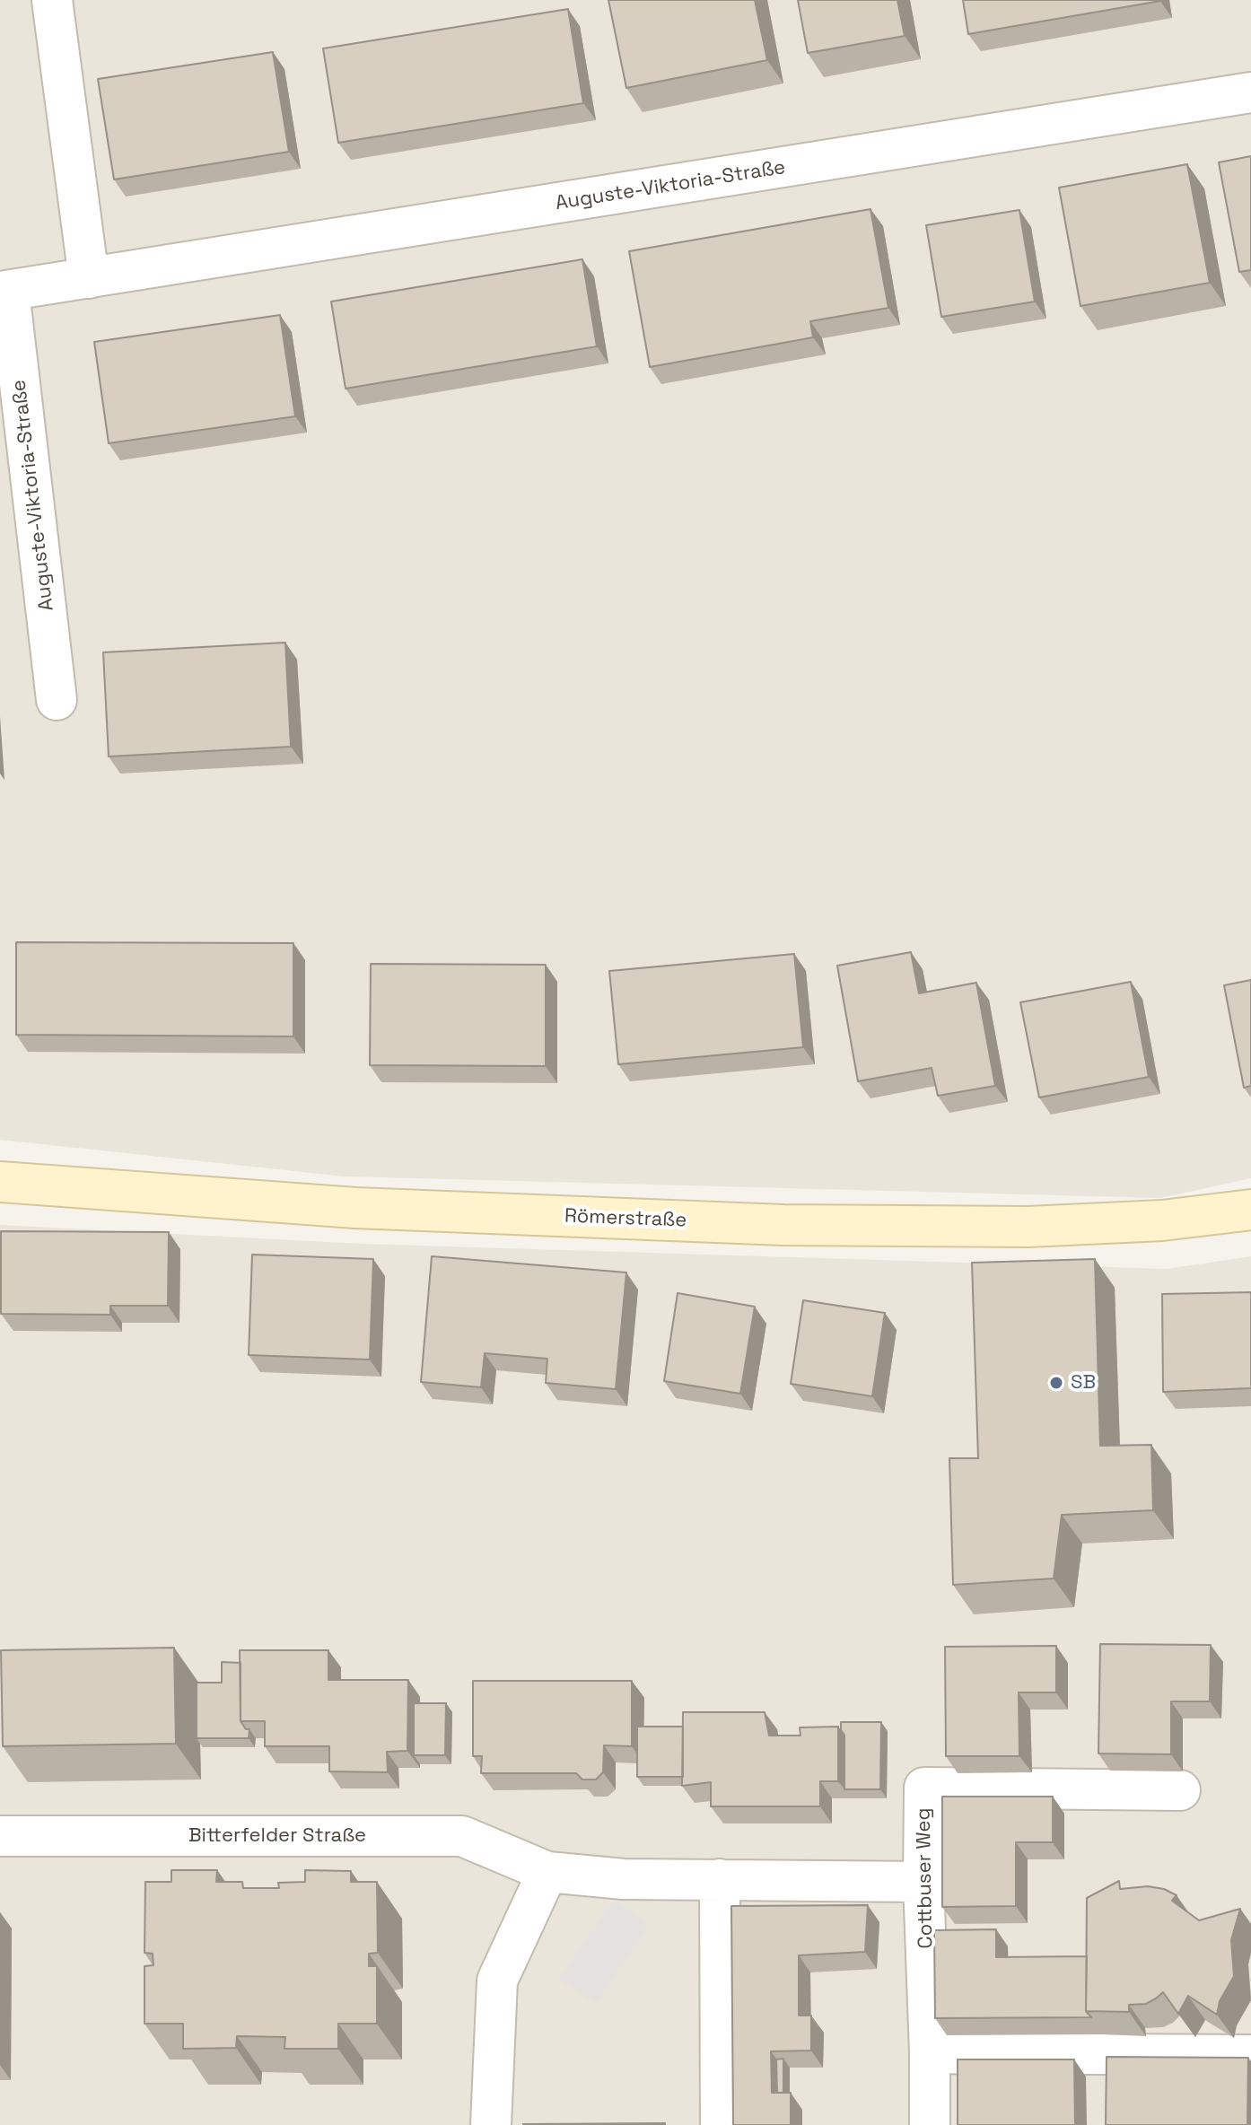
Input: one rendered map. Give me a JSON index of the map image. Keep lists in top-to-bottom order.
{
  "streets": {
    "main road": ["Römerstraße"],
    "street": ["Auguste-Viktoria-Straße", "Bitterfelder Straße", "Cottbuser Weg"]
  },
  "crossings": [
    ["Bitterfelder Straße", "Cottbuser Weg"]
  ],
  "places": ["SB"]
}
